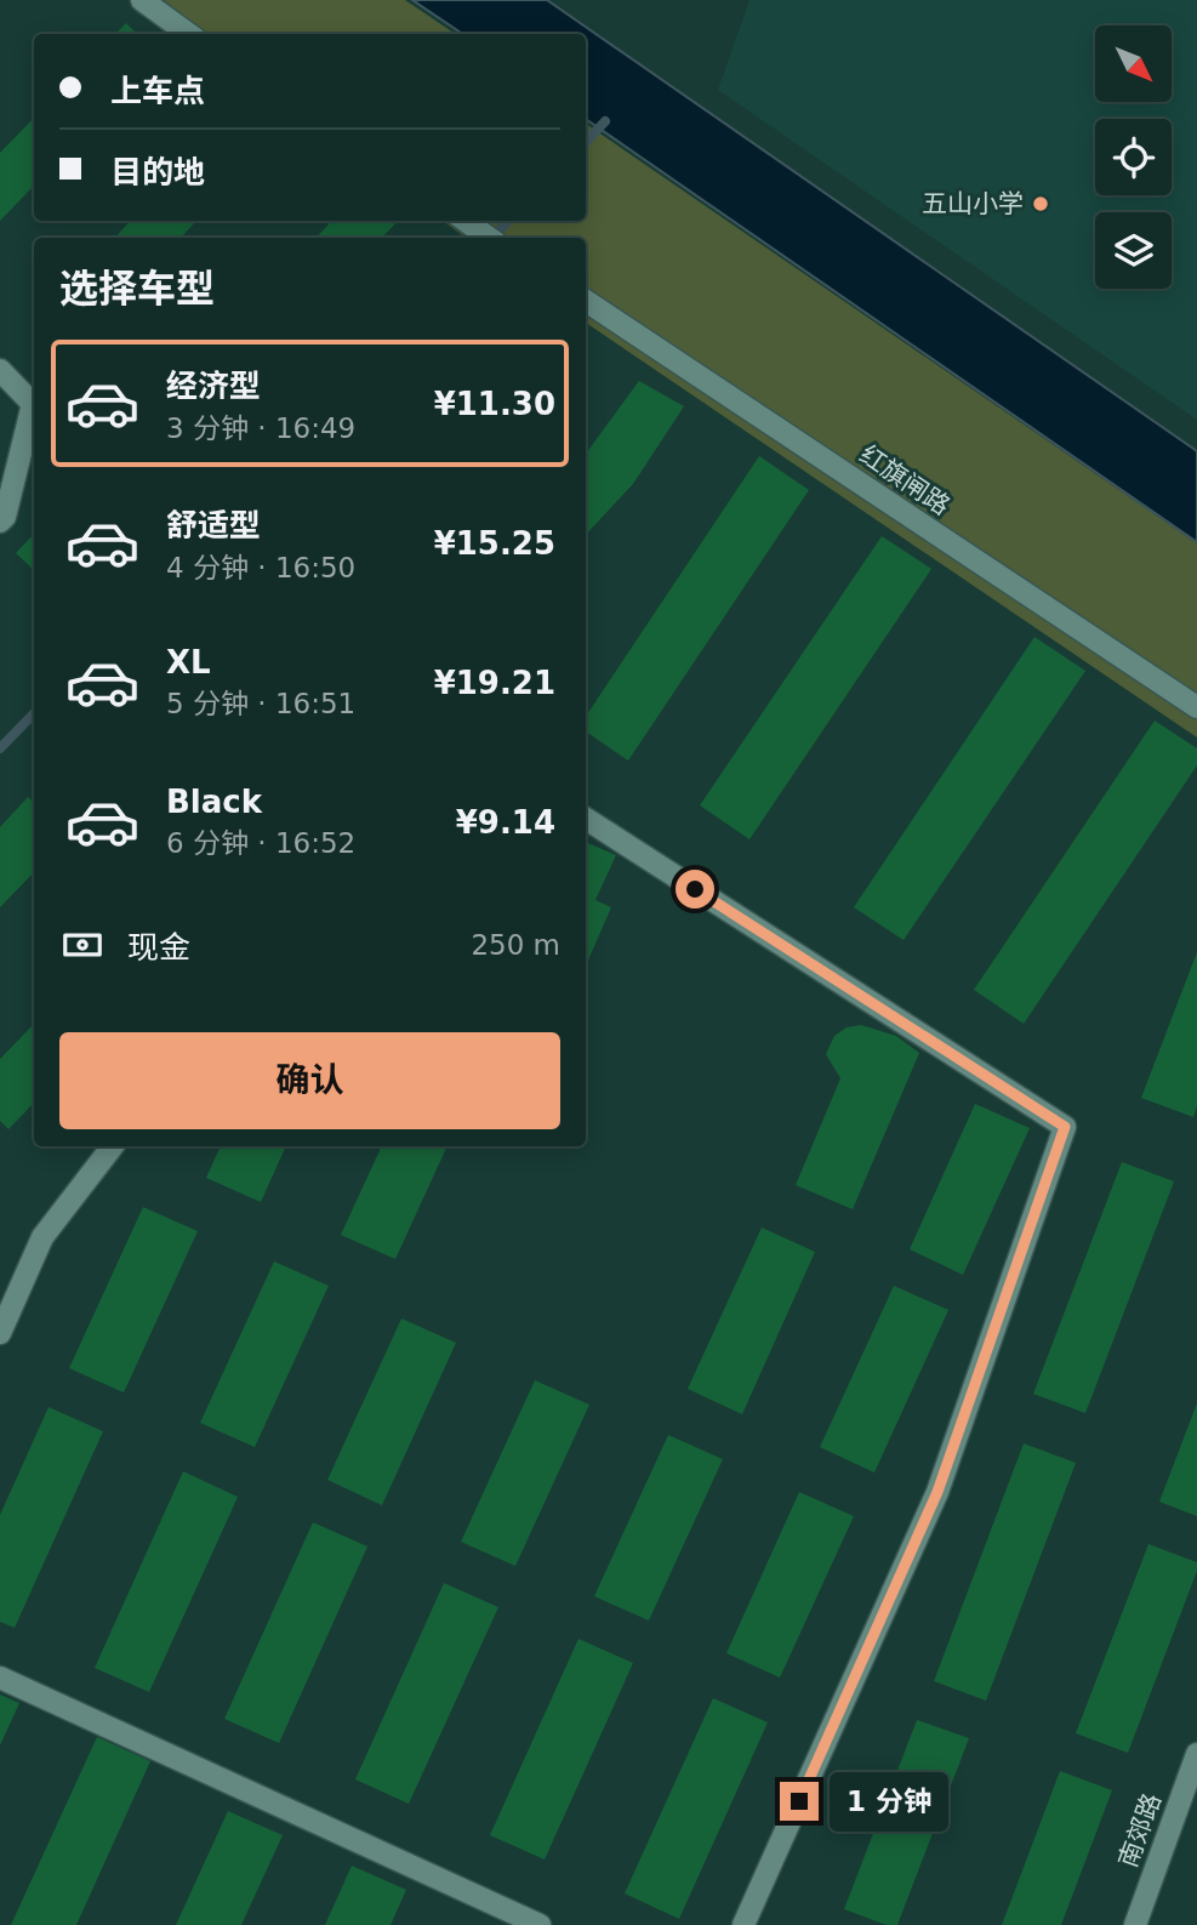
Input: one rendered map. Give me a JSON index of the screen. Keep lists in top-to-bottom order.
{
  "streets": {
    "street": ["红旗闸路", "南郊路"]
  },
  "places": ["五山小学"],
  "north": "bottom right",
  "page": {
    "banner": ["上车点", "目的地"],
    "heading": "选择车型",
    "list": [
      {
        "name": "经济型",
        "note": "3 分钟 · 16:49",
        "value": "¥11.30"
      },
      {
        "name": "舒适型",
        "note": "4 分钟 · 16:50",
        "value": "¥15.25"
      },
      {
        "name": "XL",
        "note": "5 分钟 · 16:51",
        "value": "¥19.21"
      },
      {
        "name": "Black",
        "note": "6 分钟 · 16:52",
        "value": "¥9.14"
      }
    ],
    "pay": ["现金", "250 m"],
    "buttons": "确认",
    "bubble": "1 分钟"
  }
}
